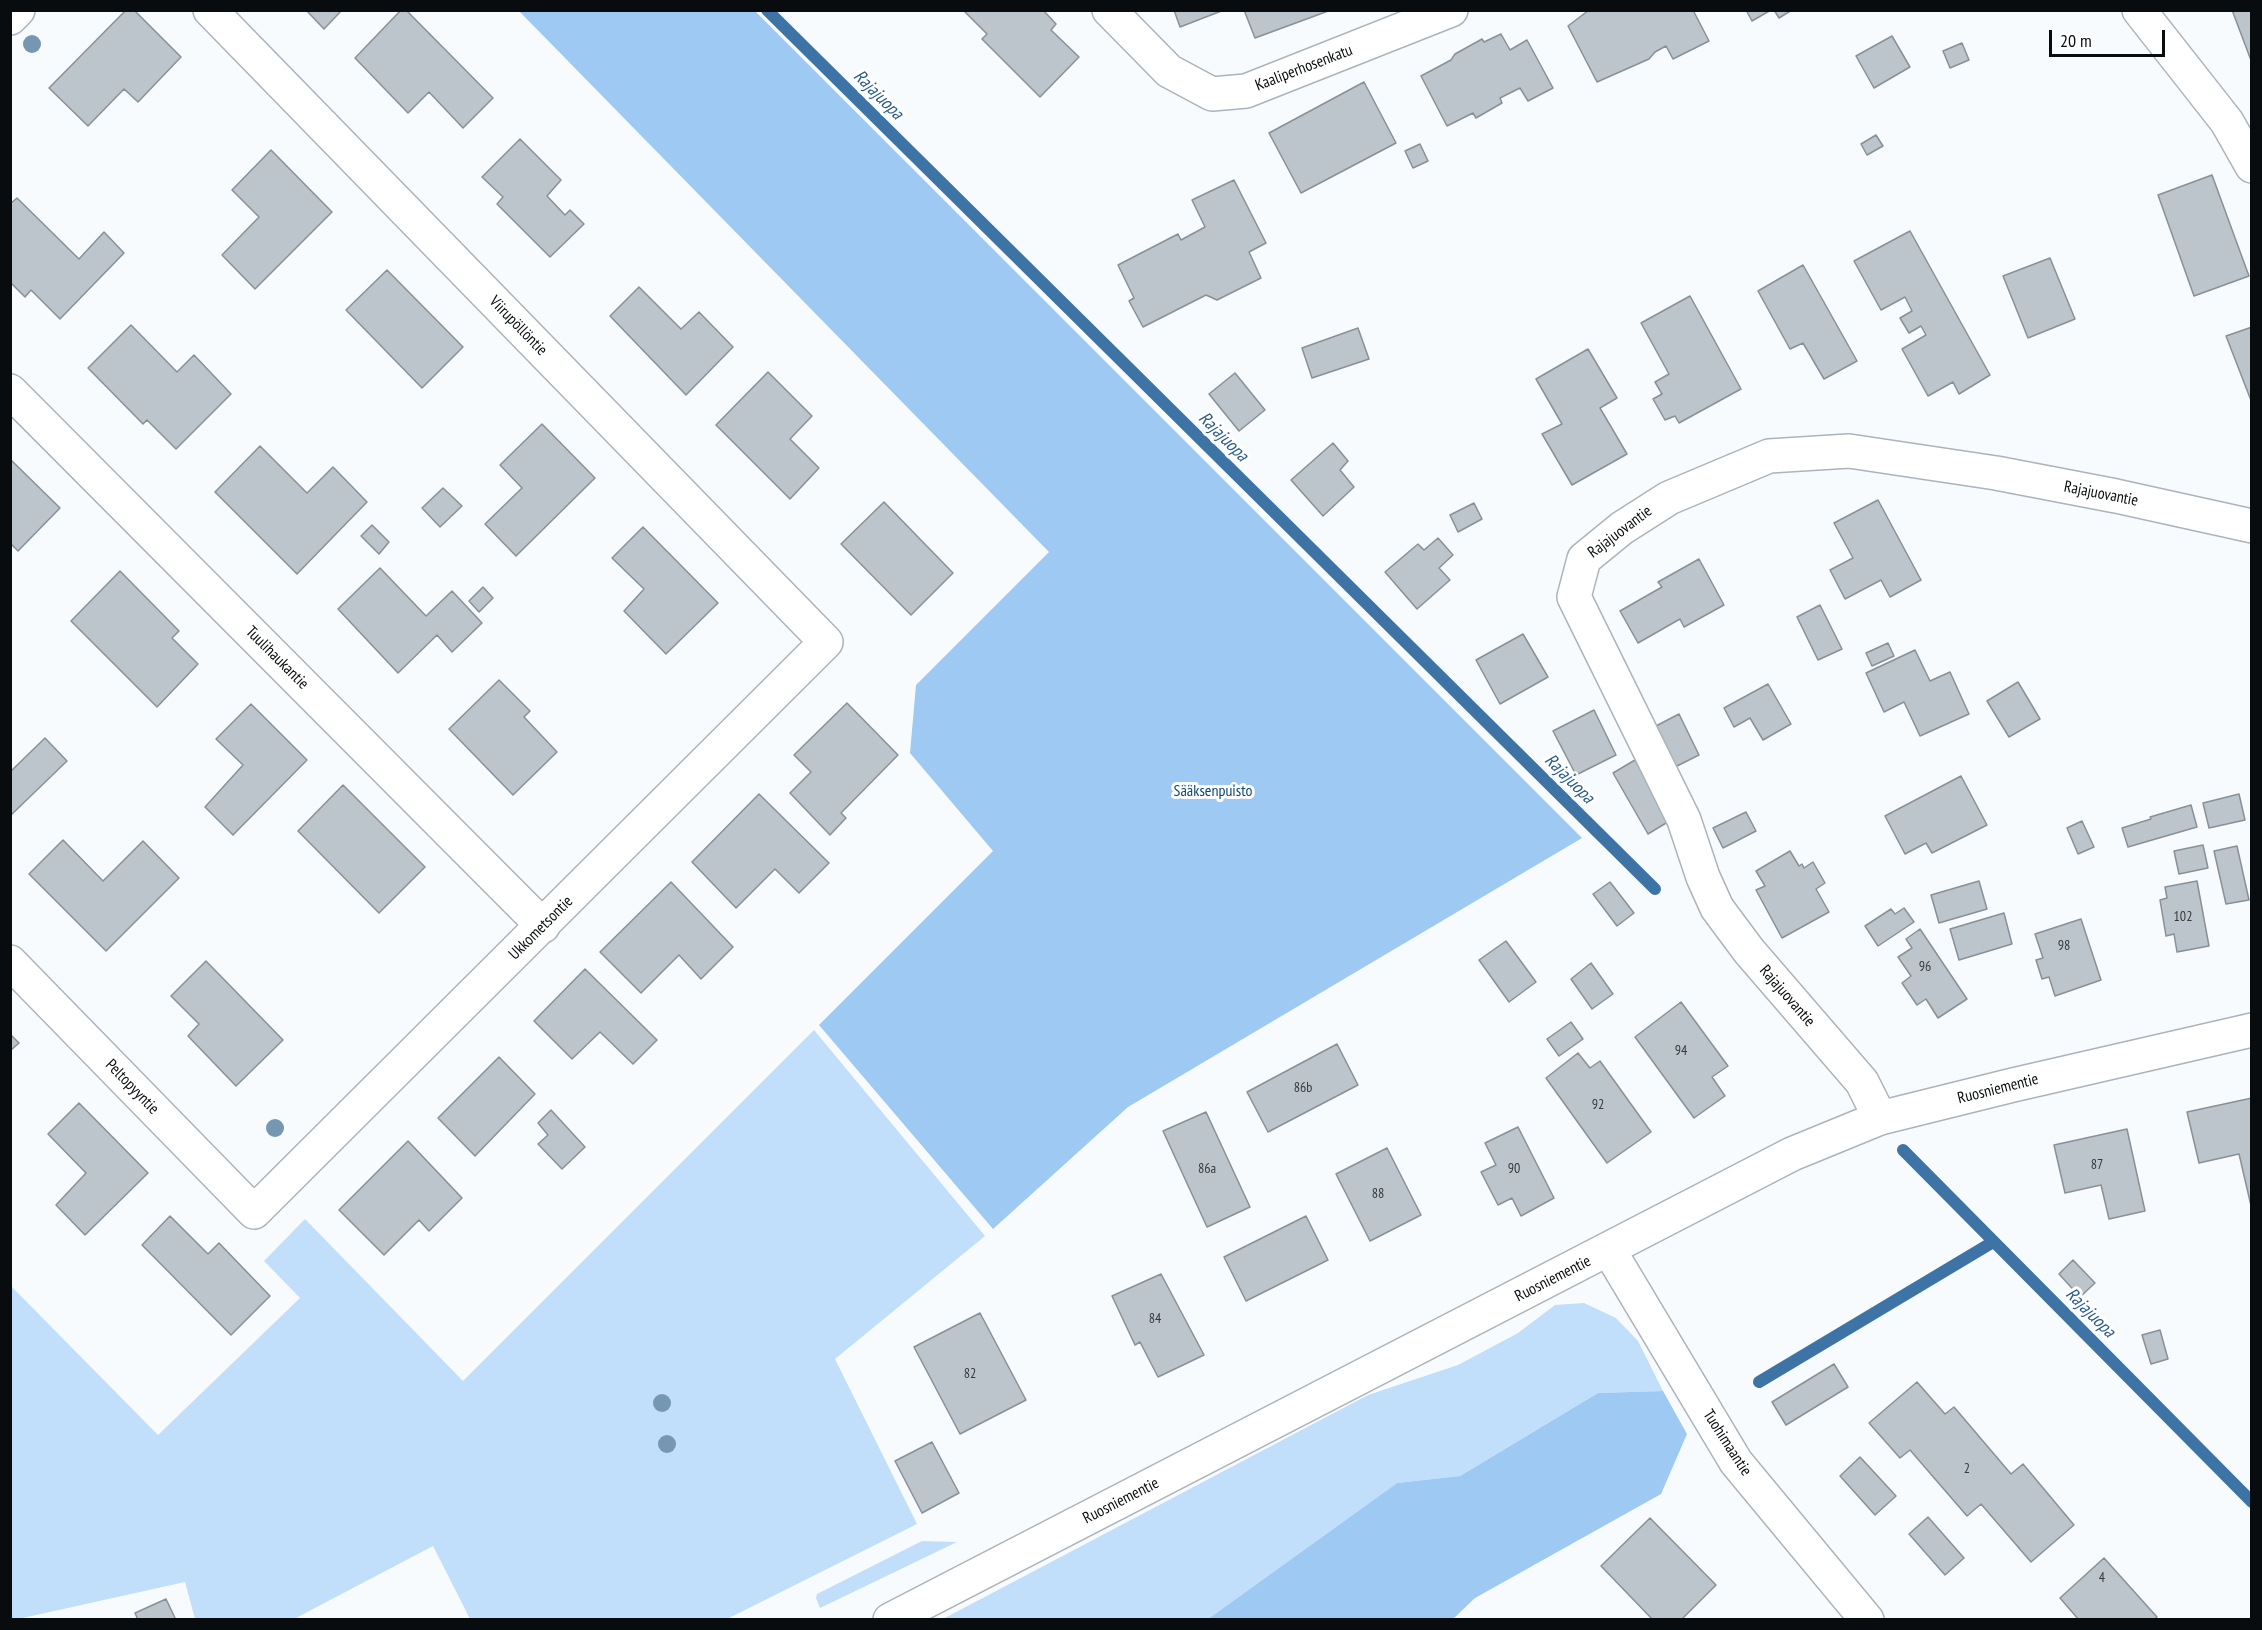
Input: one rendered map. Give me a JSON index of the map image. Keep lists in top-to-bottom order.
{
  "streets": {
    "street": [
      "Kaaliperhosenkatu",
      "Viirupöllöntie",
      "Rajajuovantie",
      "Tuulihaukantie",
      "Ukkometsontie",
      "Peltopyyntie",
      "Ruosniementie",
      "Tuohimaantie"
    ]
  },
  "crossings": [
    ["Viirupöllöntie", "Ukkometsontie"],
    ["Rajajuovantie", "Ruosniementie"],
    ["Tuulihaukantie", "Ukkometsontie"],
    ["Ukkometsontie", "Peltopyyntie"],
    ["Ruosniementie", "Tuohimaantie"]
  ],
  "water": ["Rajajuopa"],
  "parks": ["Sääksenpuisto"],
  "house_numbers": [
    "102",
    "98",
    "96",
    "94",
    "86b",
    "92",
    "87",
    "86a",
    "90",
    "88",
    "84",
    "82",
    "2",
    "4"
  ],
  "scale_bar": "20 m"
}
